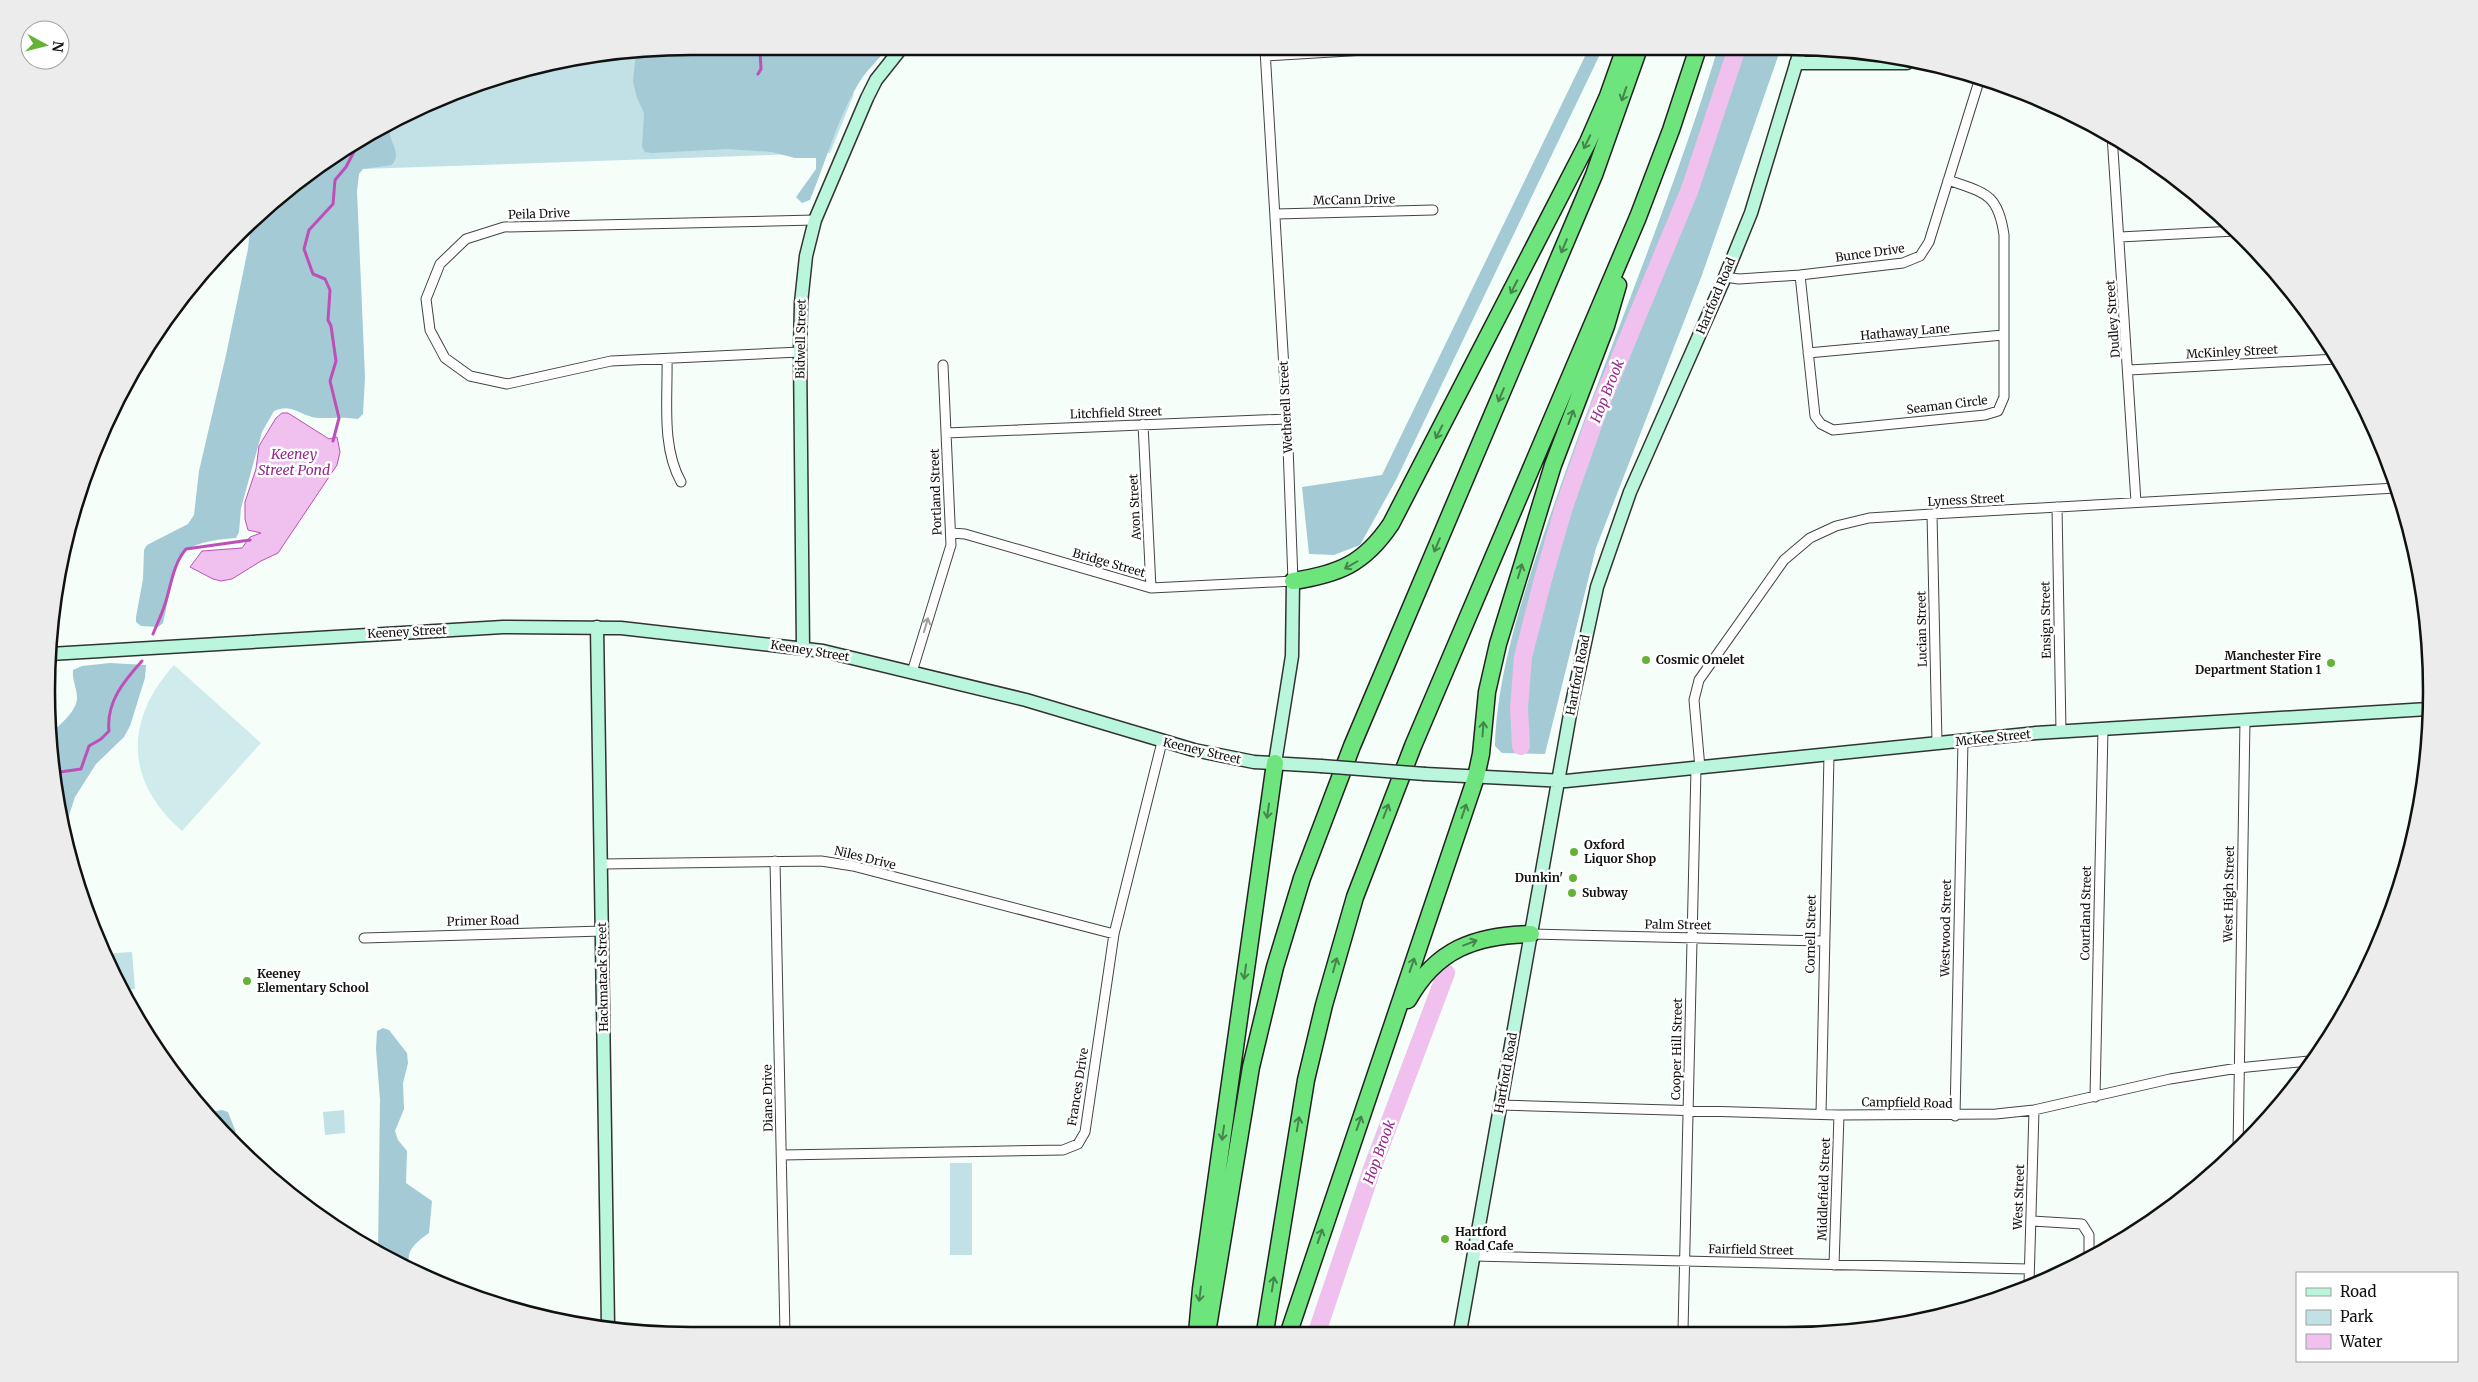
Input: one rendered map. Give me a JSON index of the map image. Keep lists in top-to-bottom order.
{
  "streets": {
    "main road": [
      "Hartford Road",
      "Bidwell Street",
      "Wetherell Street",
      "Keeney Street",
      "McKee Street",
      "Hackmatack Street"
    ],
    "street": [
      "McCann Drive",
      "Peila Drive",
      "Bunce Drive",
      "Dudley Street",
      "Hathaway Lane",
      "McKinley Street",
      "Seaman Circle",
      "Litchfield Street",
      "Portland Street",
      "Lyness Street",
      "Avon Street",
      "Bridge Street",
      "Ensign Street",
      "Lucian Street",
      "Niles Drive",
      "West High Street",
      "Courtland Street",
      "Primer Road",
      "Palm Street",
      "Westwood Street",
      "Cornell Street",
      "Cooper Hill Street",
      "Frances Drive",
      "Diane Drive",
      "Campfield Road",
      "Middlefield Street",
      "West Street",
      "Fairfield Street"
    ]
  },
  "crossings": [
    ["McCann Drive", "Wetherell Street"],
    ["Peila Drive", "Bidwell Street"],
    ["Bunce Drive", "Hartford Road"],
    ["Bunce Drive", "Seaman Circle"],
    ["Hartford Road", "Keeney Street"],
    ["Hartford Road", "McKee Street"],
    ["Hartford Road", "Palm Street"],
    ["Hartford Road", "Campfield Road"],
    ["Hartford Road", "Fairfield Street"],
    ["Dudley Street", "McKinley Street"],
    ["Dudley Street", "Lyness Street"],
    ["Hathaway Lane", "Seaman Circle"],
    ["Bidwell Street", "Keeney Street"],
    ["Wetherell Street", "Litchfield Street"],
    ["Wetherell Street", "Bridge Street"],
    ["Wetherell Street", "Keeney Street"],
    ["Litchfield Street", "Portland Street"],
    ["Litchfield Street", "Avon Street"],
    ["Portland Street", "Bridge Street"],
    ["Portland Street", "Keeney Street"],
    ["Lyness Street", "Ensign Street"],
    ["Lyness Street", "Lucian Street"],
    ["Lyness Street", "McKee Street"],
    ["Lyness Street", "Cooper Hill Street"],
    ["Avon Street", "Bridge Street"],
    ["Ensign Street", "McKee Street"],
    ["Lucian Street", "McKee Street"],
    ["Keeney Street", "McKee Street"],
    ["Keeney Street", "Hackmatack Street"],
    ["Keeney Street", "Frances Drive"],
    ["McKee Street", "West High Street"],
    ["McKee Street", "Courtland Street"],
    ["McKee Street", "Westwood Street"],
    ["McKee Street", "Cornell Street"],
    ["McKee Street", "Cooper Hill Street"],
    ["Niles Drive", "Hackmatack Street"],
    ["Niles Drive", "Frances Drive"],
    ["Niles Drive", "Diane Drive"],
    ["West High Street", "Campfield Road"],
    ["Courtland Street", "Campfield Road"],
    ["Primer Road", "Hackmatack Street"],
    ["Palm Street", "Cornell Street"],
    ["Palm Street", "Cooper Hill Street"],
    ["Westwood Street", "Campfield Road"],
    ["Cornell Street", "Campfield Road"],
    ["Cooper Hill Street", "Campfield Road"],
    ["Cooper Hill Street", "Fairfield Street"],
    ["Frances Drive", "Diane Drive"],
    ["Campfield Road", "Middlefield Street"],
    ["Campfield Road", "West Street"],
    ["Middlefield Street", "Fairfield Street"],
    ["West Street", "Fairfield Street"]
  ],
  "one_way": ["Portland Street"],
  "water": ["Hop Brook", "Keeney Street Pond"],
  "places": [
    "Cosmic Omelet",
    "Manchester Fire Department Station 1",
    "Oxford Liquor Shop",
    "Dunkin'",
    "Subway",
    "Keeney Elementary School",
    "Hartford Road Cafe"
  ],
  "legend": ["Road", "Park", "Water"],
  "north": "right"
}
